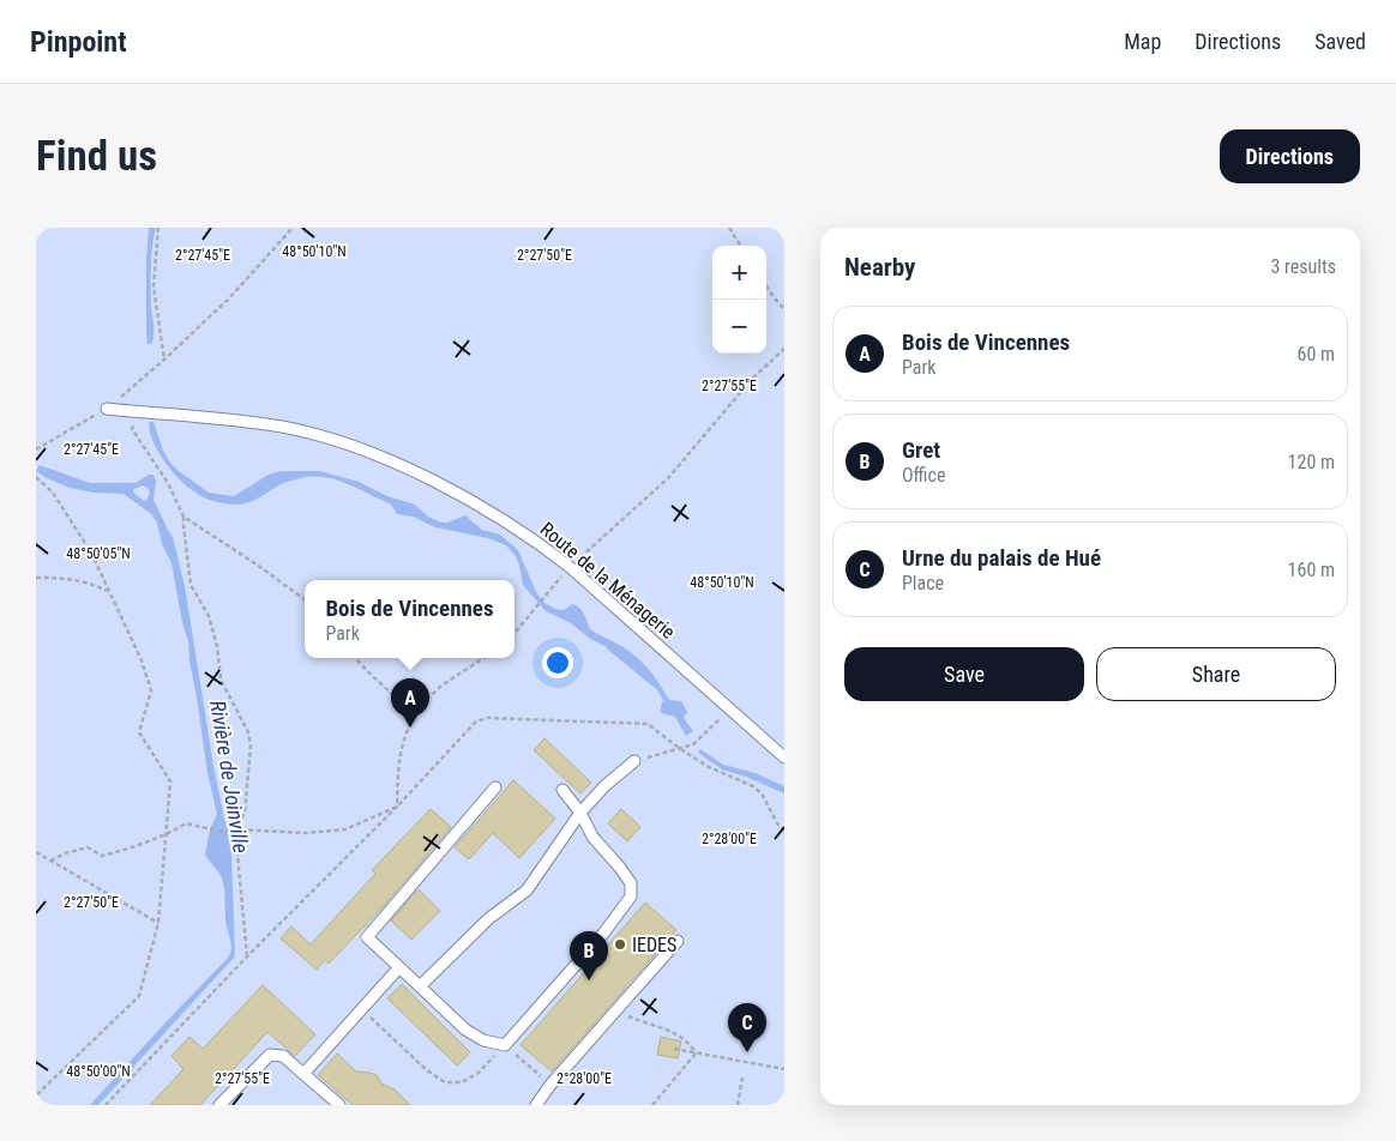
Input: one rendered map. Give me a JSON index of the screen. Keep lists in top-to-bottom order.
{
  "streets": {
    "lane": ["Route de la Ménagerie"]
  },
  "water": ["Rivière de Joinville"],
  "places": ["IEDES"],
  "page": {
    "header": "Pinpoint",
    "nav": ["Map", "Directions", "Saved"],
    "buttons": [
      "Directions",
      ["Save", "Share"]
    ],
    "title": "Find us",
    "heading": ["Nearby", "3 results"],
    "map_buttons": ["+", "−"],
    "list": [
      {
        "mark": "A",
        "name": "Bois de Vincennes",
        "note": "Park",
        "value": "60 m"
      },
      {
        "mark": "B",
        "name": "Gret",
        "note": "Office",
        "value": "120 m"
      },
      {
        "mark": "C",
        "name": "Urne du palais de Hué",
        "note": "Place",
        "value": "160 m"
      }
    ],
    "popup": ["Bois de Vincennes", "Park"],
    "pins": ["A", "B", "C"]
  },
  "coordinates": [
    "48°50'10\"N",
    "2°27'45\"E",
    "2°27'50\"E",
    "2°27'55\"E",
    "48°50'05\"N",
    "2°28'00\"E",
    "48°50'00\"N"
  ]
}
